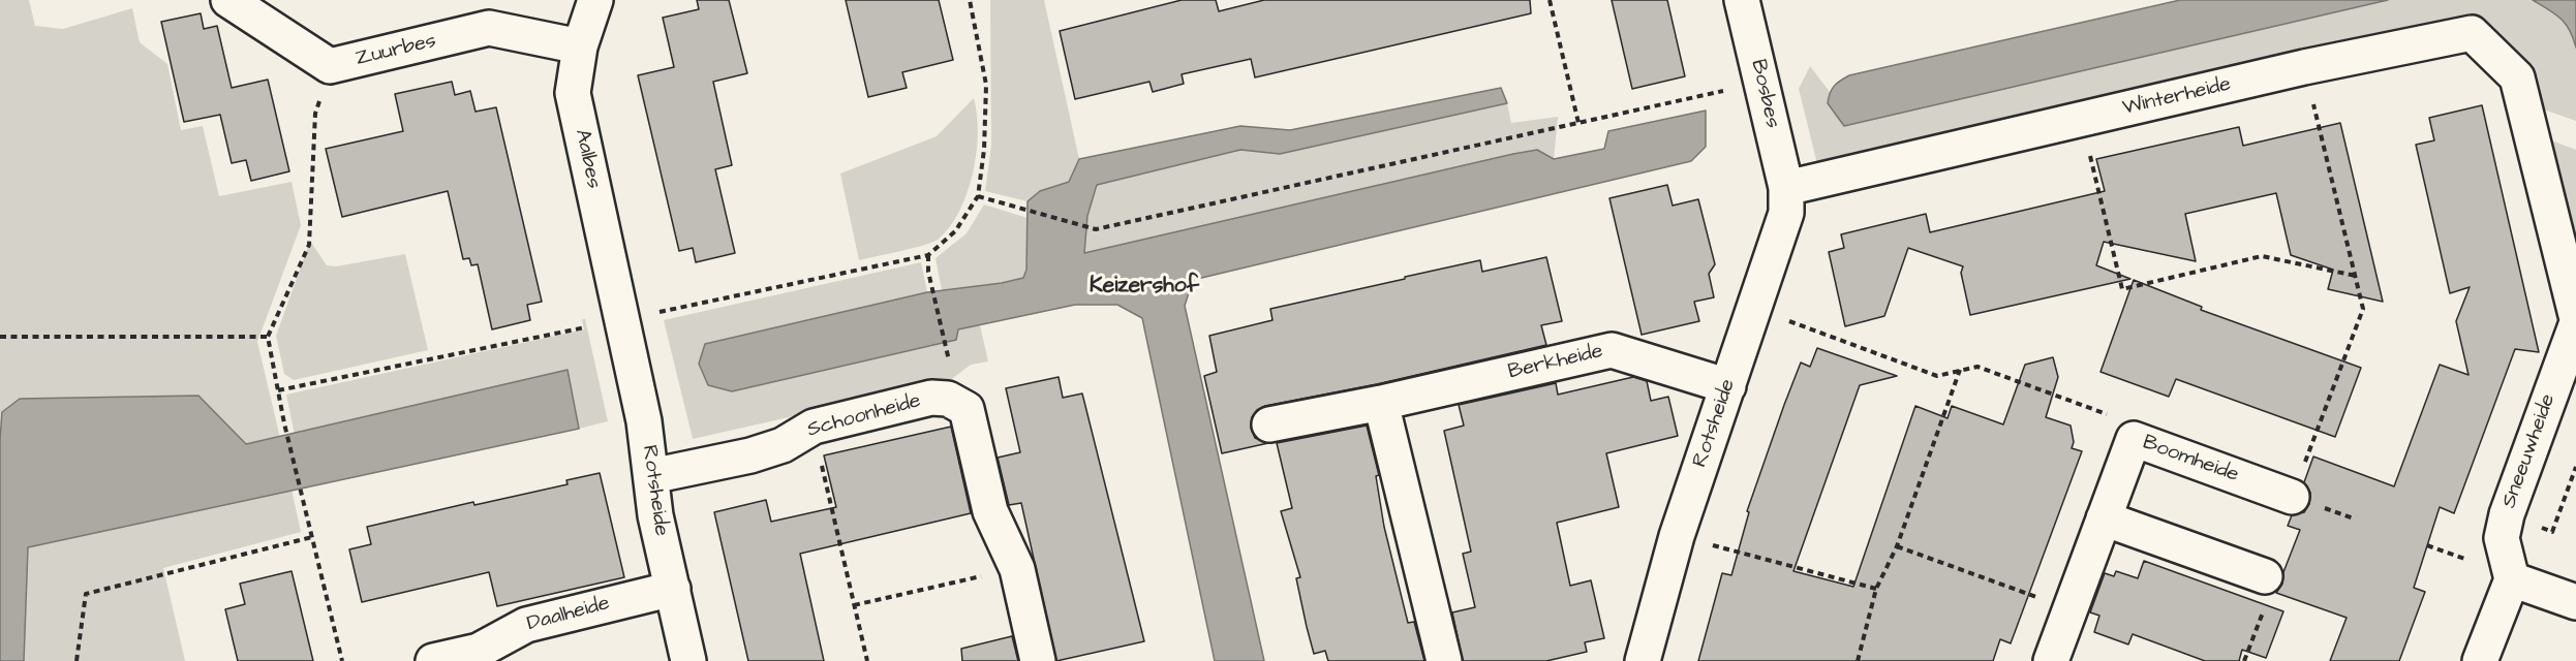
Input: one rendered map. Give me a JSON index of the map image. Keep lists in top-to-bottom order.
{
  "streets": {
    "street": [
      "Zuurbes",
      "Bosbes",
      "Winterheide",
      "Aalbes",
      "Berkheide",
      "Schoonheide",
      "Rotsheide",
      "Sneeuwheide",
      "Boomheide",
      "Daalheide"
    ]
  },
  "crossings": [
    ["Zuurbes", "Aalbes"],
    ["Bosbes", "Winterheide"],
    ["Bosbes", "Rotsheide"],
    ["Winterheide", "Rotsheide"],
    ["Aalbes", "Rotsheide"],
    ["Berkheide", "Rotsheide"],
    ["Schoonheide", "Rotsheide"],
    ["Rotsheide", "Daalheide"]
  ],
  "districts": ["Keizershof"]
}
